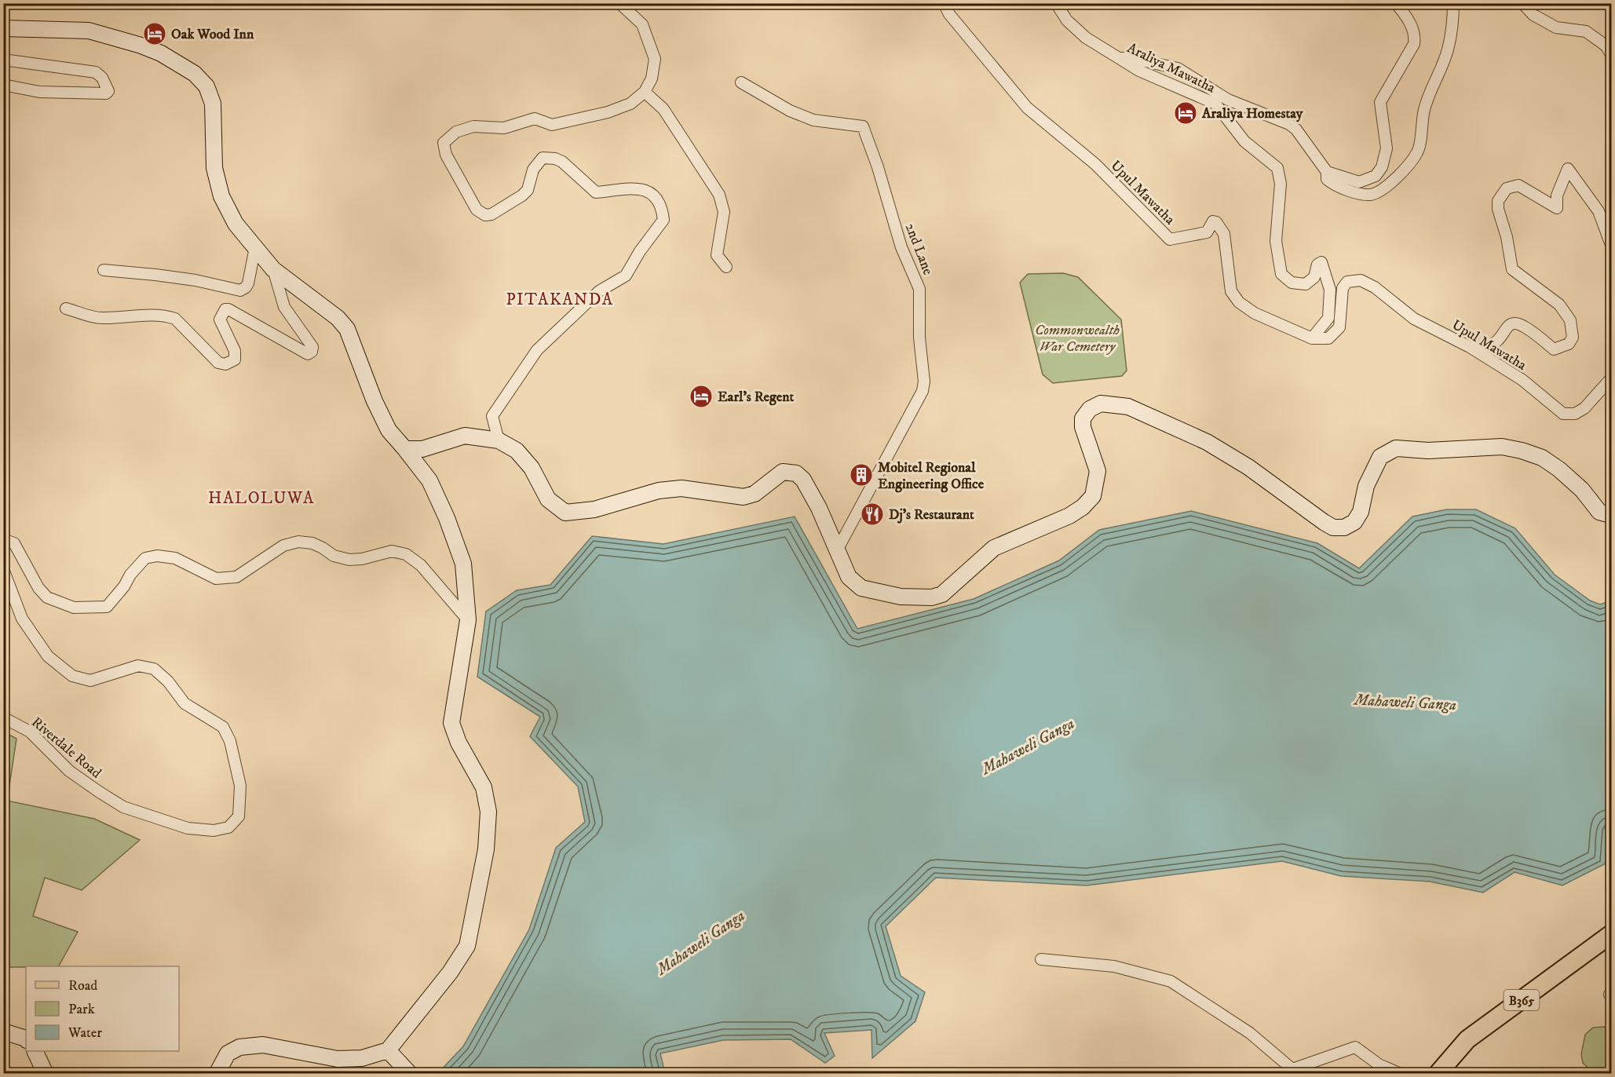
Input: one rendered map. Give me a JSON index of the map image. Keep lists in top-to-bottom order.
{
  "streets": {
    "main road": ["B365"],
    "street": [
      "Araliya Mawatha",
      "Upul Mawatha",
      "2nd Lane",
      "Riverdale Road"
    ]
  },
  "crossings": [
    ["Araliya Mawatha", "Upul Mawatha"]
  ],
  "districts": ["PITAKANDA", "HALOLUWA"],
  "water": ["Mahaweli Ganga"],
  "parks": ["Commonwealth War Cemetery"],
  "places": {
    "hotel": ["Oak Wood Inn", "Araliya Homestay", "Earl's Regent"],
    "building": ["Mobitel Regional Engineering Office"],
    "restaurant": ["Dj's Restaurant"]
  },
  "legend": ["Road", "Park", "Water"]
}
